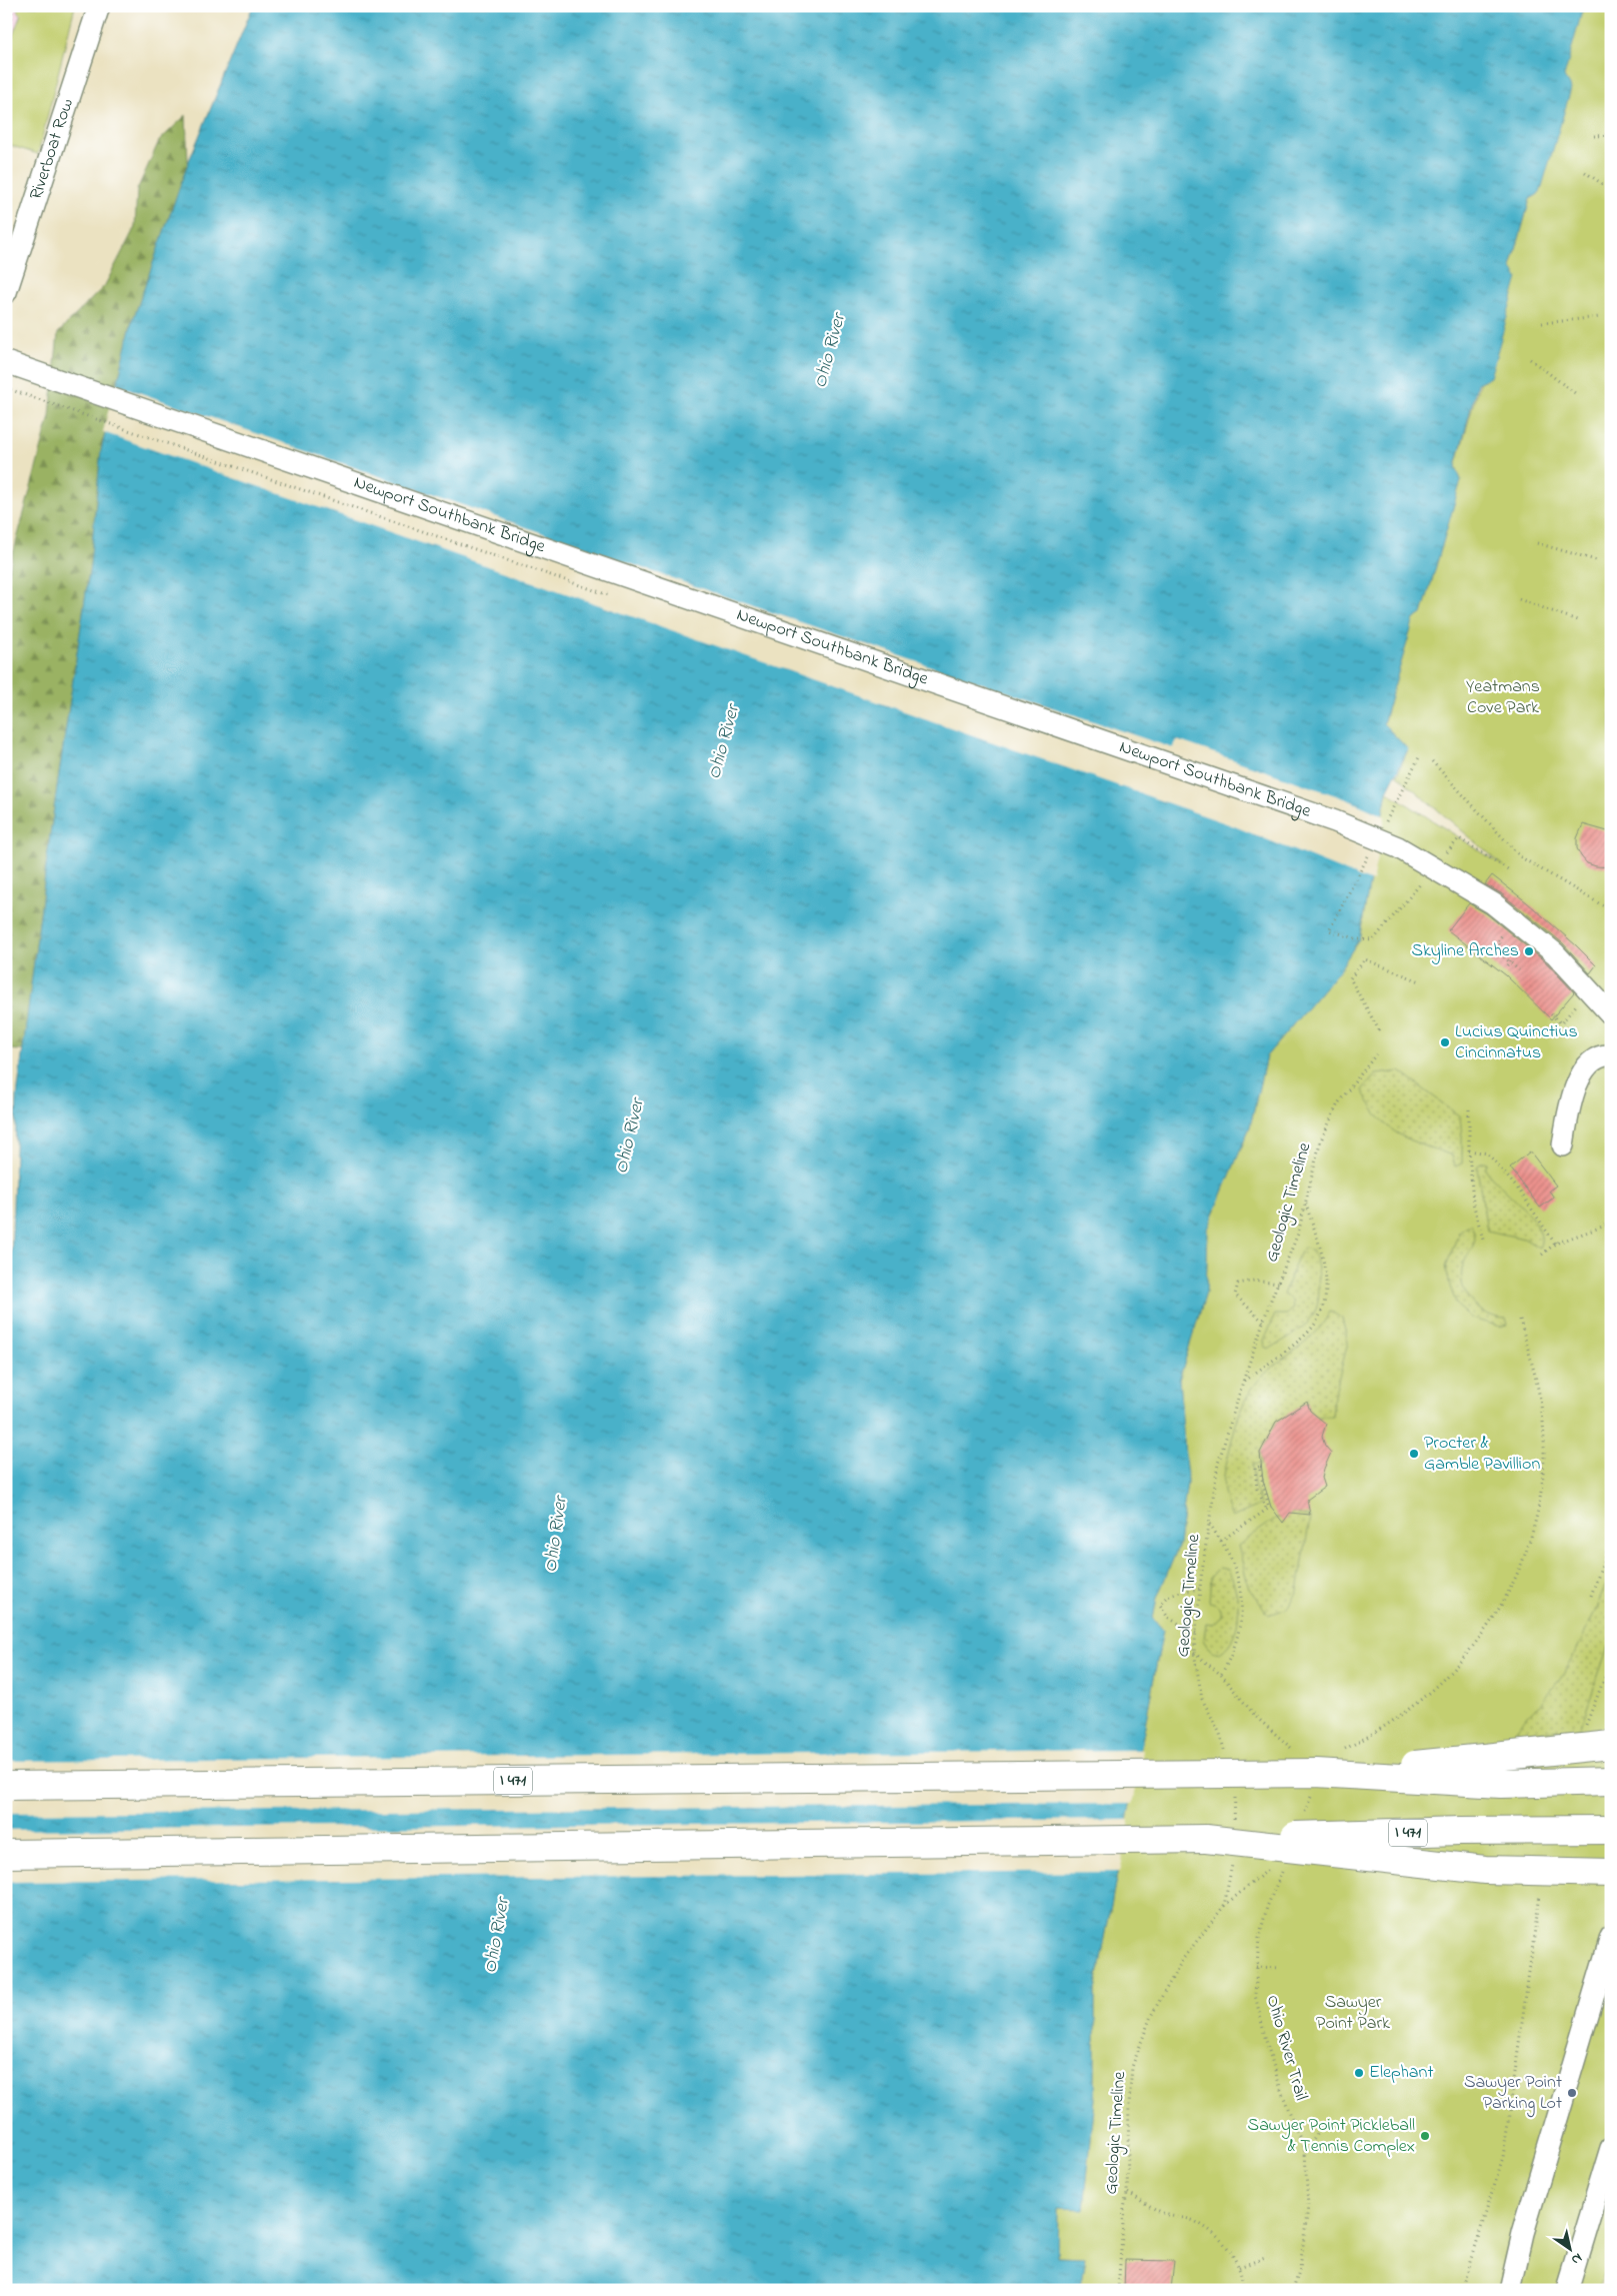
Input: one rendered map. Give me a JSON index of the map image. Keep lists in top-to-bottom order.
{
  "streets": {
    "highway": ["I 471"],
    "street": ["Riverboat Row", "Newport Southbank Bridge"],
    "path": ["Geologic Timeline", "Ohio River Trail"]
  },
  "water": ["Ohio River"],
  "parks": ["Yeatmans Cove Park", "Sawyer Point Park"],
  "places": [
    "Skyline Arches",
    "Lucius Quinctius Cincinnatus",
    "Procter & Gamble Pavillion",
    "Elephant",
    "Sawyer Point Parking Lot",
    "Sawyer Point Pickleball & Tennis Complex"
  ],
  "north": "bottom right"
}
